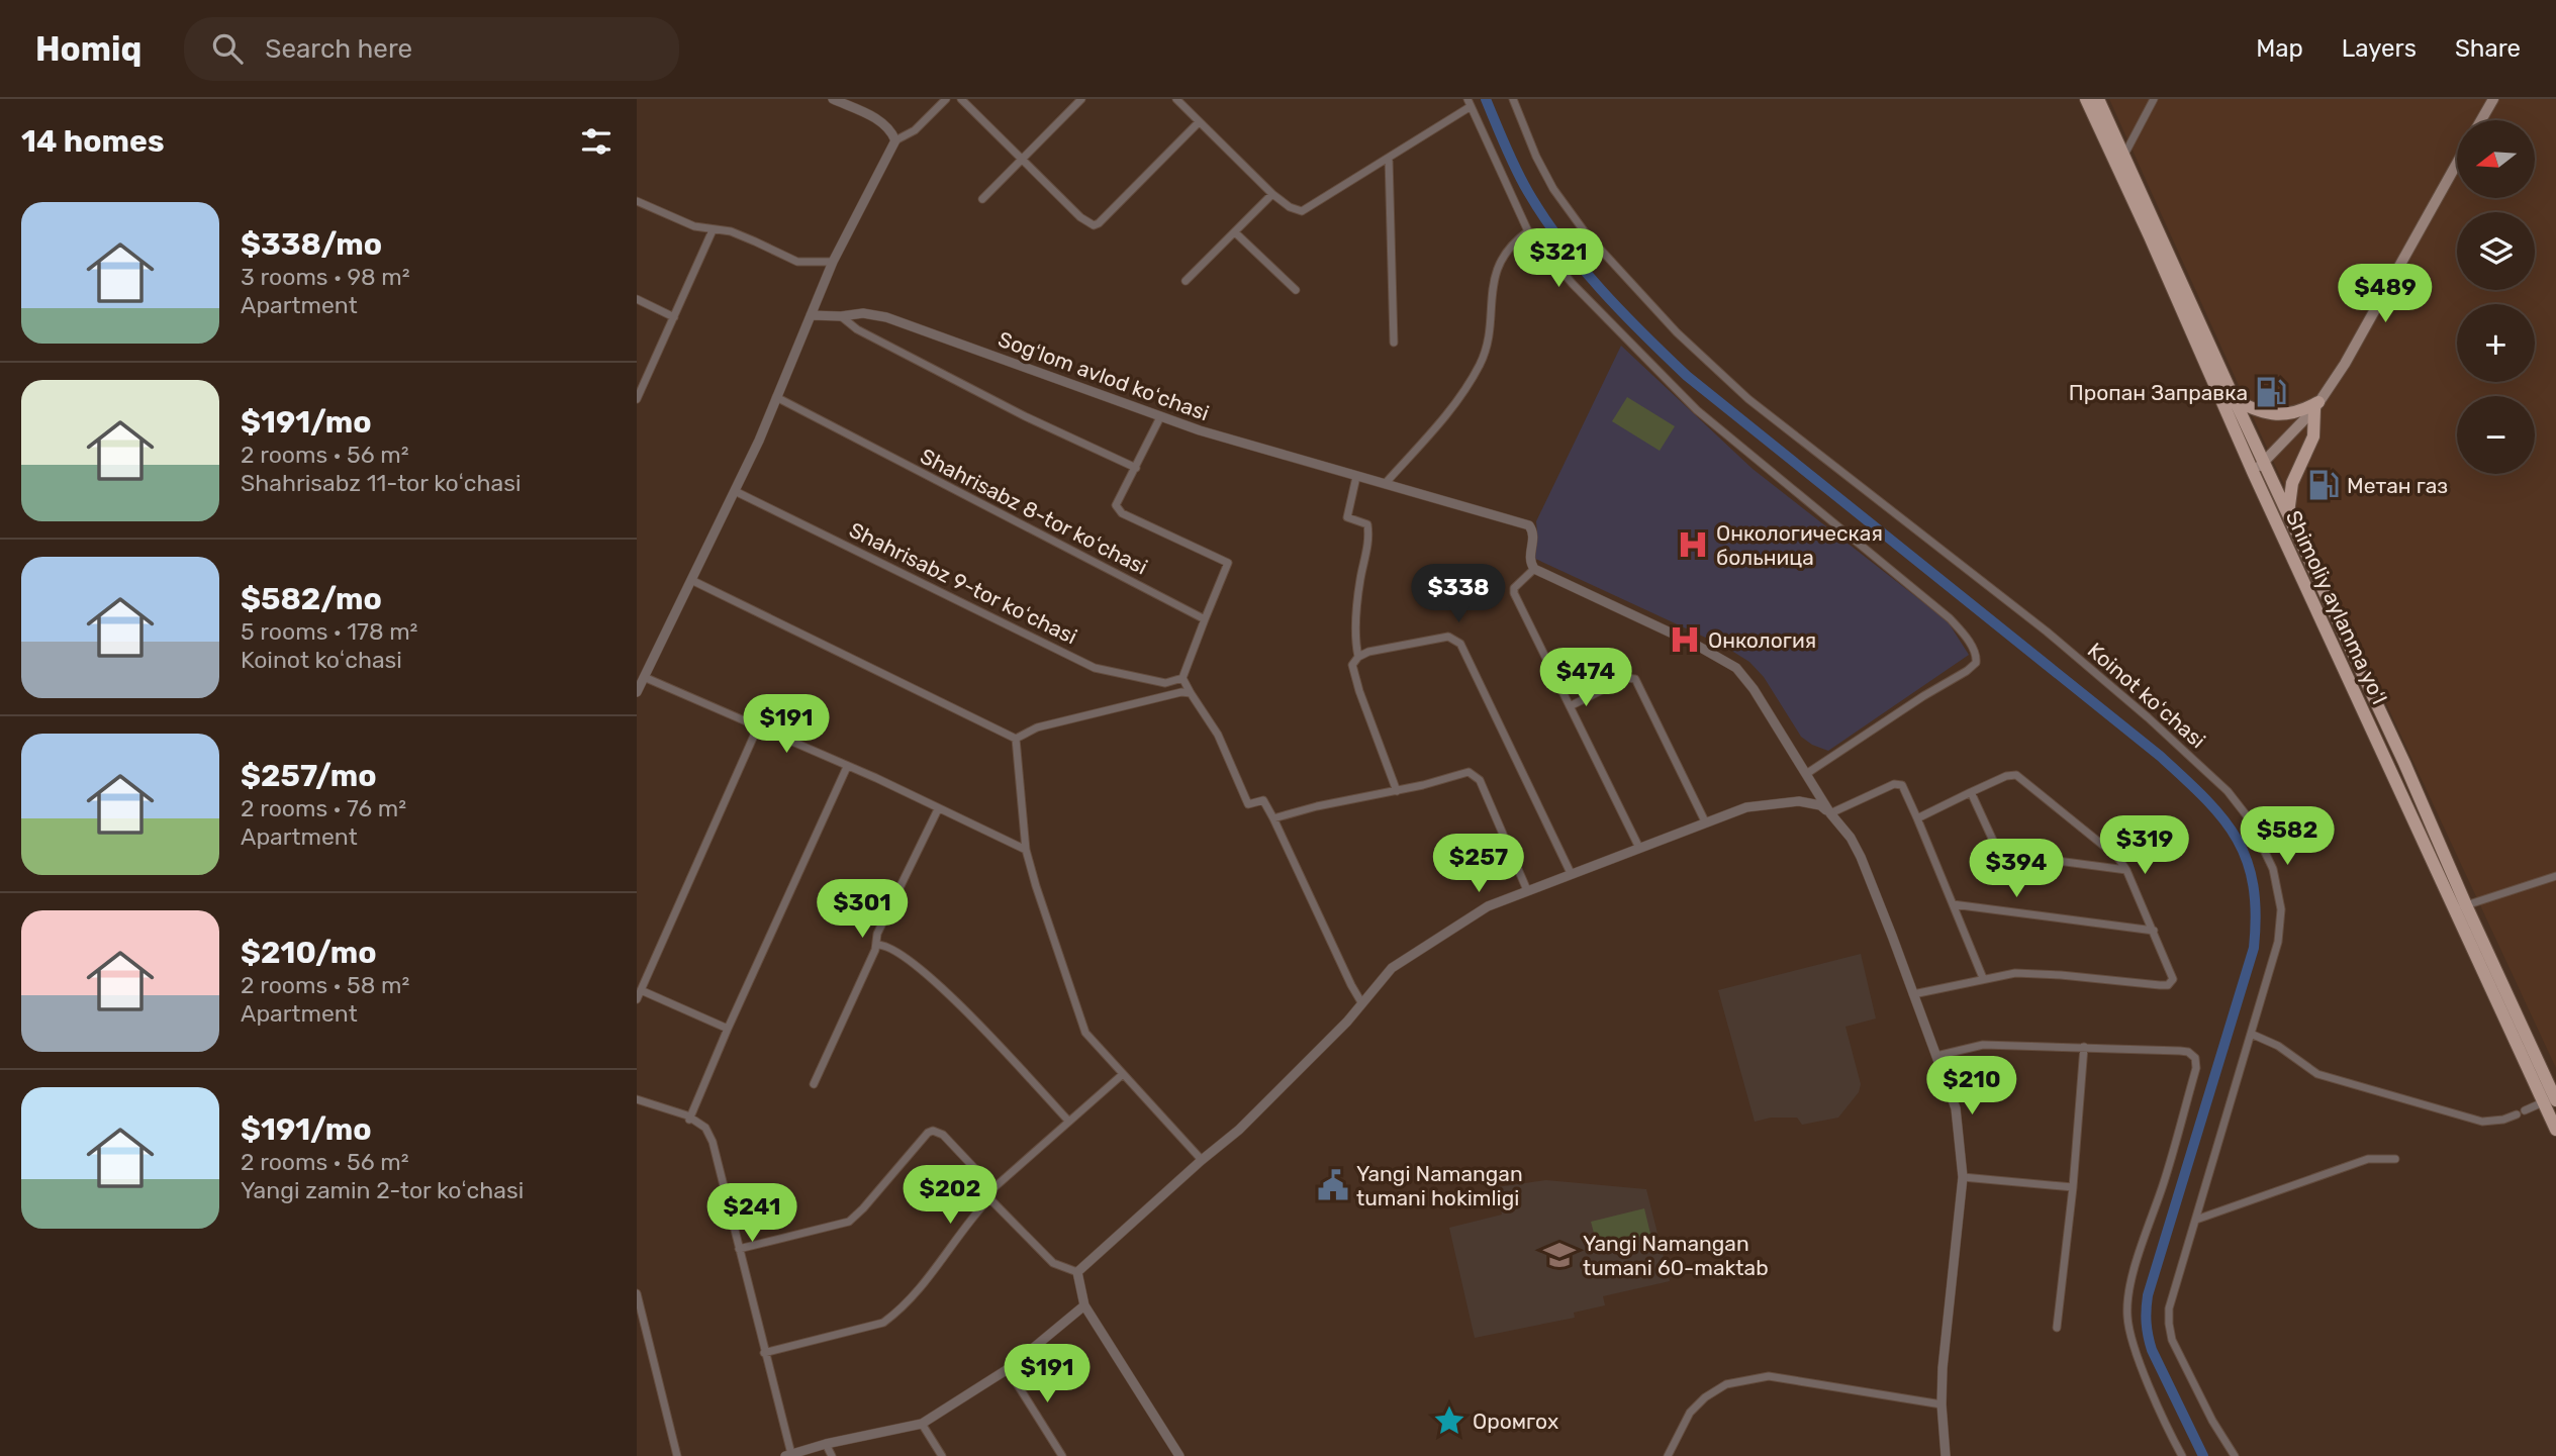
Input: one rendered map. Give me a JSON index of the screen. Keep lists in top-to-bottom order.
{
  "streets": {
    "main road": ["Shimoliy aylanma yoʻl"],
    "street": [
      "Sogʻlom avlod koʻchasi",
      "Shahrisabz 8-tor koʻchasi",
      "Shahrisabz 9-tor koʻchasi",
      "Koinot koʻchasi"
    ]
  },
  "places": {
    "fuel station": ["Пропан Заправка", "Метан газ"],
    "hospital": ["Онкологическая больница", "Онкология"],
    "public building": ["Yangi Namangan tumani hokimligi"],
    "school or university": ["Yangi Namangan tumani 60-maktab"],
    "place": ["Оромгох"]
  },
  "north": "left",
  "page": {
    "header": "Homiq",
    "search": "Search here",
    "nav": ["Map", "Layers", "Share"],
    "heading": "14 homes",
    "map_buttons": ["+", "−"],
    "list": [
      {
        "name": "$338/mo",
        "note": "3 rooms · 98 m² · Apartment"
      },
      {
        "name": "$191/mo",
        "note": "2 rooms · 56 m² · Shahrisabz 11-tor koʻchasi"
      },
      {
        "name": "$582/mo",
        "note": "5 rooms · 178 m² · Koinot koʻchasi"
      },
      {
        "name": "$257/mo",
        "note": "2 rooms · 76 m² · Apartment"
      },
      {
        "name": "$210/mo",
        "note": "2 rooms · 58 m² · Apartment"
      },
      {
        "name": "$191/mo",
        "note": "2 rooms · 56 m² · Yangi zamin 2-tor koʻchasi"
      }
    ],
    "price": [
      "$321",
      "$489",
      "$338",
      "$474",
      "$191",
      "$582",
      "$319",
      "$257",
      "$394",
      "$301",
      "$210",
      "$202",
      "$241",
      "$191"
    ]
  }
}
